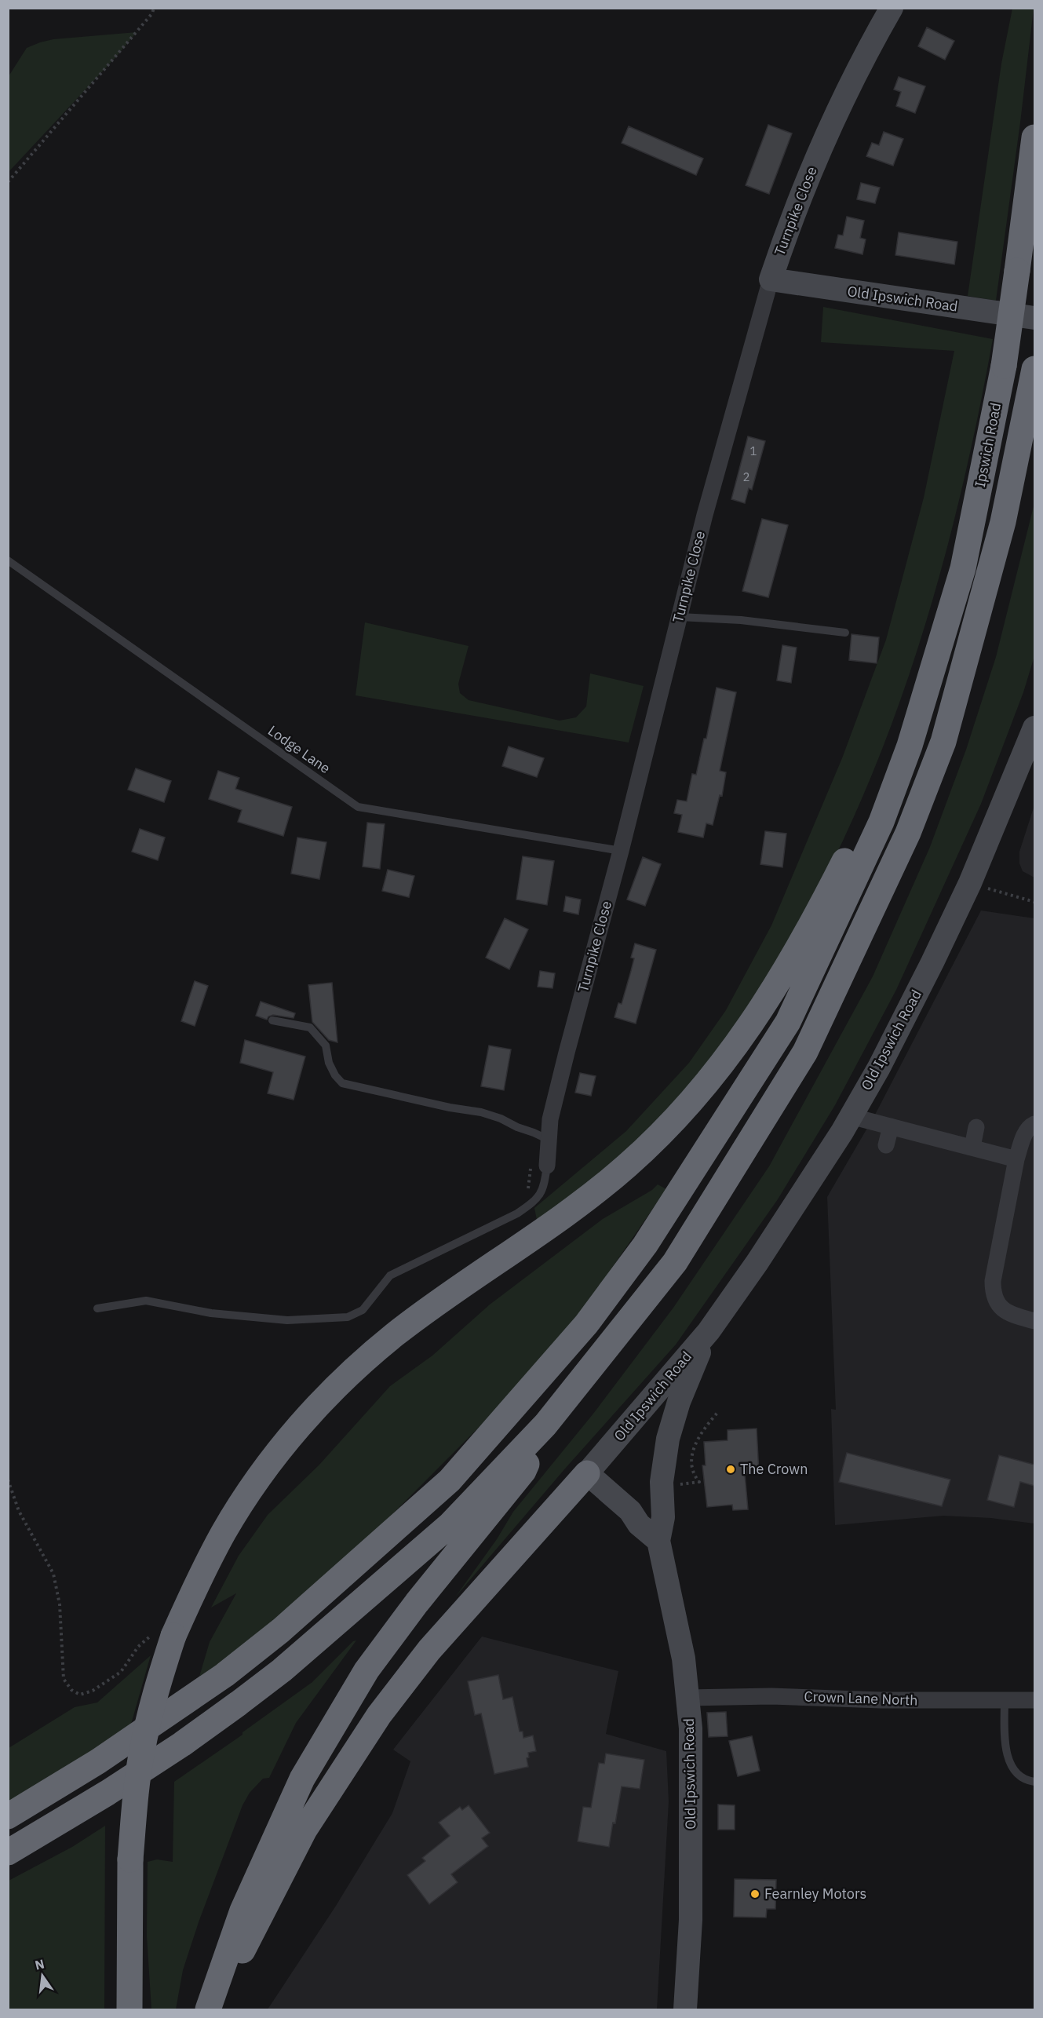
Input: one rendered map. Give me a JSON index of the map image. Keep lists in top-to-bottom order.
{
  "streets": {
    "highway": ["Ipswich Road"],
    "street": ["Turnpike Close", "Old Ipswich Road", "Crown Lane North"],
    "lane": ["Lodge Lane"]
  },
  "crossings": [
    ["Turnpike Close", "Old Ipswich Road"],
    ["Turnpike Close", "Lodge Lane"],
    ["Old Ipswich Road", "Crown Lane North"]
  ],
  "places": ["The Crown", "Fearnley Motors"],
  "house_numbers": ["1", "2"],
  "north": "top"
}
